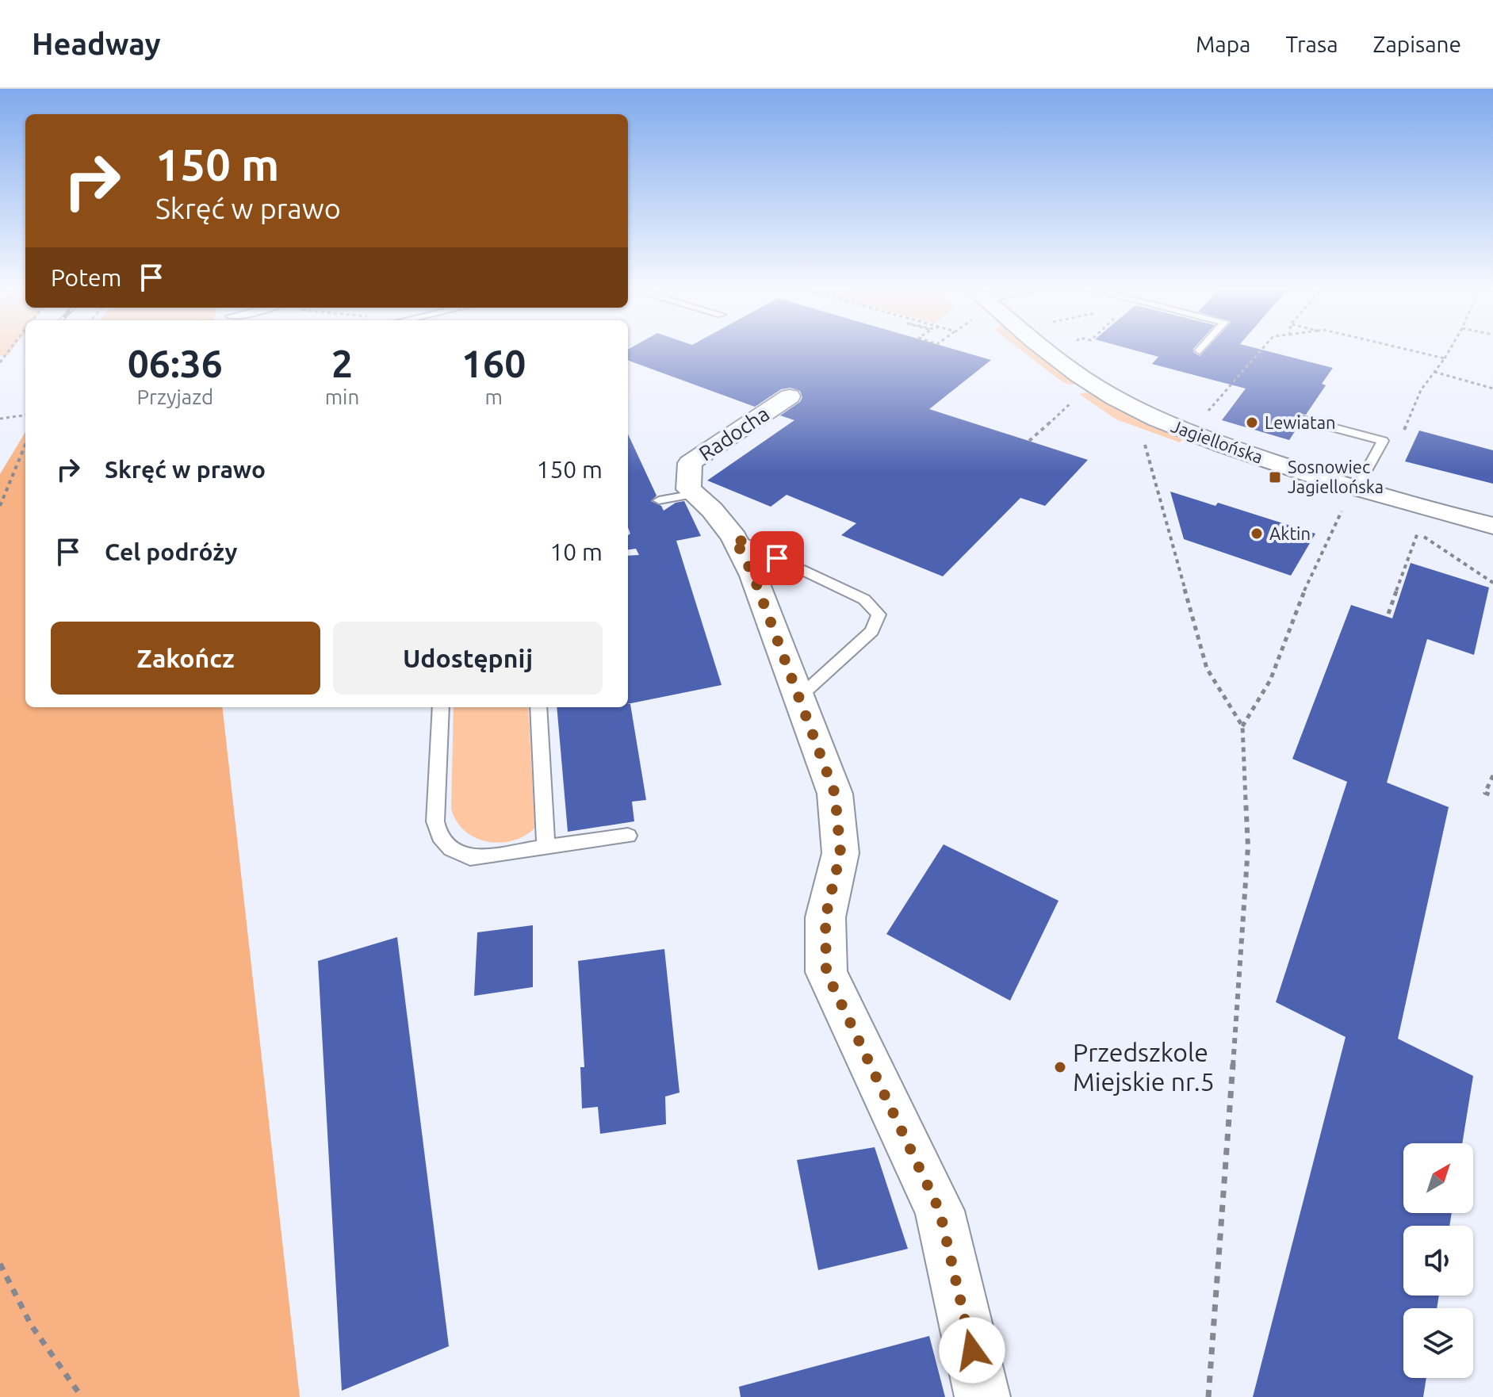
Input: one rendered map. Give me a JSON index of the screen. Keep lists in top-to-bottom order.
{
  "streets": {
    "street": ["Radocha", "Jagiellońska"]
  },
  "places": {
    "other": ["Lewiatan", "Aktin", "Przedszkole Miejskie nr.5"],
    "transit": ["Sosnowiec Jagiellońska"]
  },
  "north": "top right",
  "page": {
    "header": "Headway",
    "nav": ["Mapa", "Trasa", "Zapisane"],
    "turn": ["150 m", "Skręć w prawo"],
    "then": "Potem",
    "eta": [
      "06:36",
      "Przyjazd",
      "2",
      "min",
      "160",
      "m"
    ],
    "list": [
      {
        "name": "Skręć w prawo",
        "value": "150 m"
      },
      {
        "name": "Cel podróży",
        "value": "10 m"
      }
    ],
    "buttons": ["Zakończ", "Udostępnij"]
  }
}
